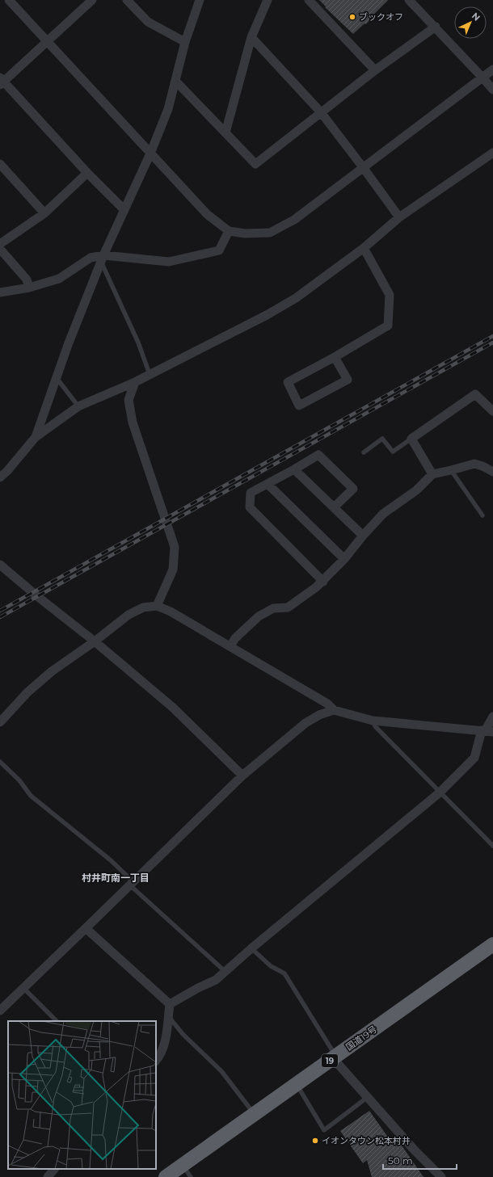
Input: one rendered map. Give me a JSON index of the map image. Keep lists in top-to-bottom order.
{
  "streets": {
    "highway": ["国道19号", "19"]
  },
  "districts": ["村井町南一丁目"],
  "places": ["ブックオフ", "イオンタウン松本村井"],
  "scale_bar": "50 m",
  "north": "top right"
}
